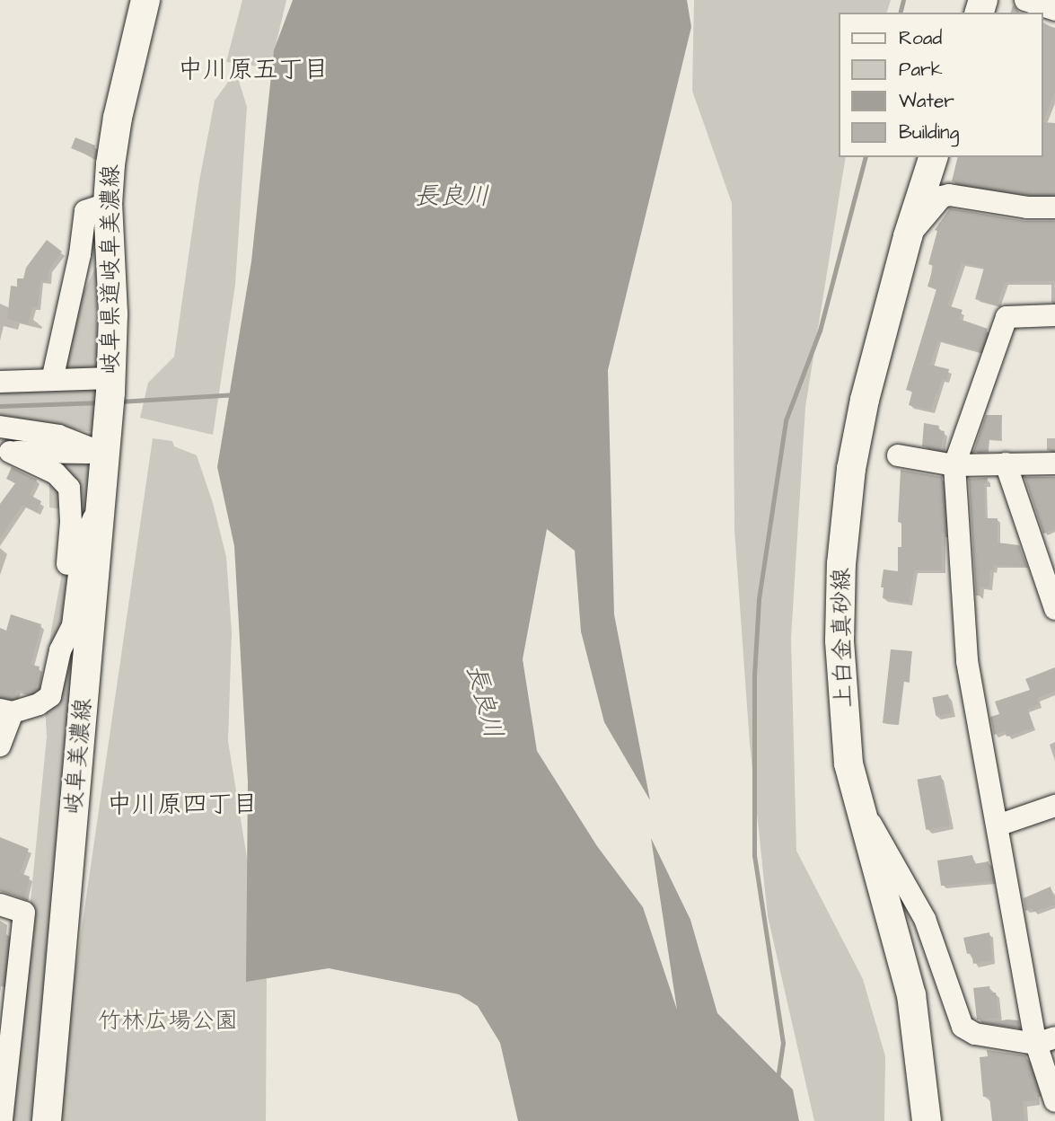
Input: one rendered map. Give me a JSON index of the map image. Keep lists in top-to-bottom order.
{
  "streets": {
    "main road": ["岐阜県道岐阜美濃線", "上白金真砂線", "岐阜美濃線"]
  },
  "crossings": [
    ["岐阜県道岐阜美濃線", "岐阜美濃線"]
  ],
  "districts": ["中川原五丁目", "中川原四丁目"],
  "water": ["長良川"],
  "parks": ["竹林広場公園"],
  "legend": [
    "Road",
    "Park",
    "Water",
    "Building"
  ]
}
